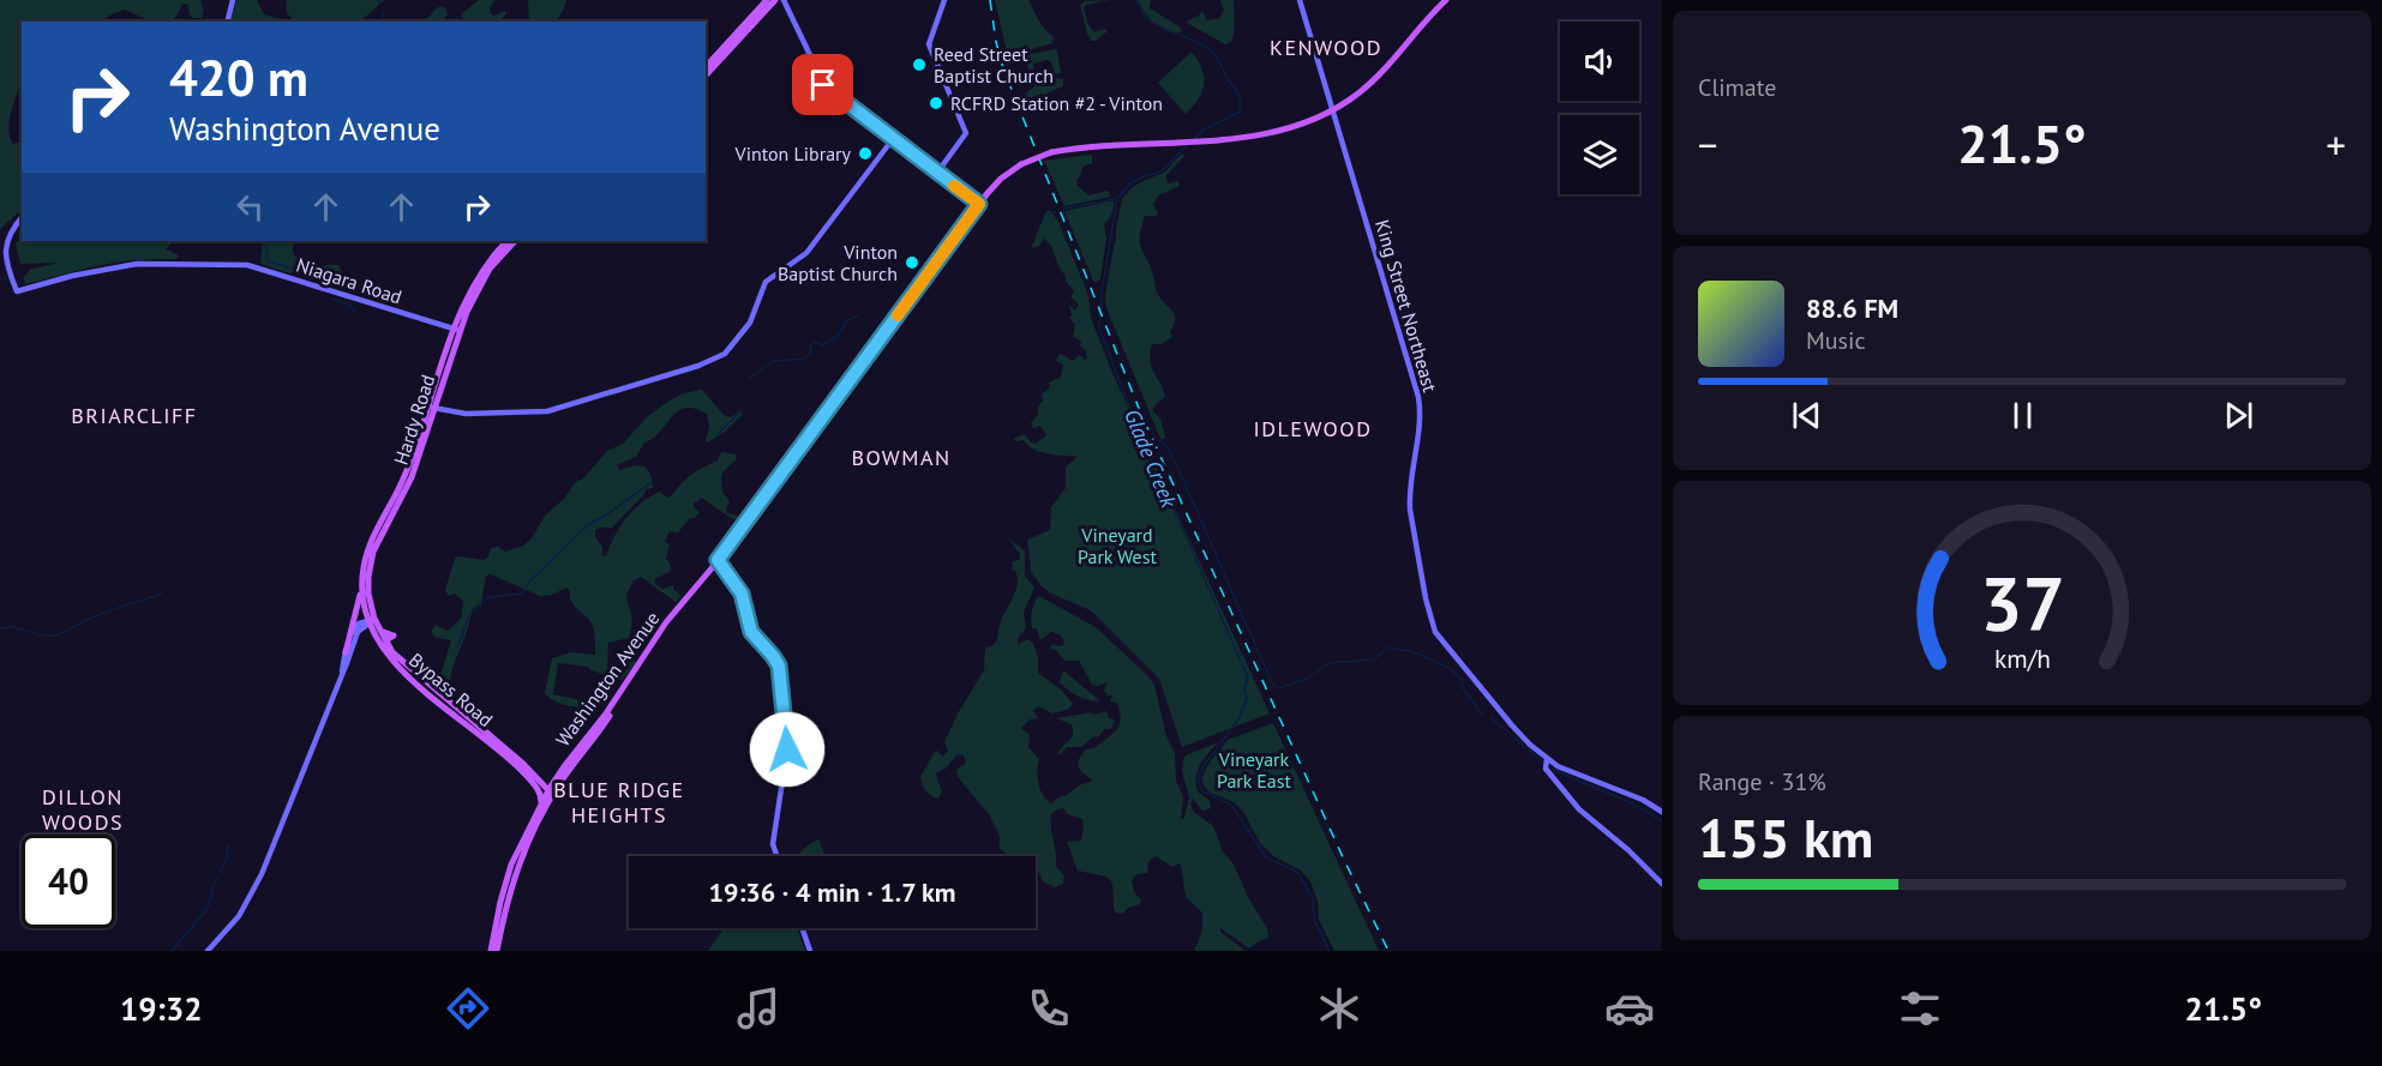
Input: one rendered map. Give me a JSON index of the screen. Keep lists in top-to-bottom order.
{
  "streets": {
    "main road": ["Hardy Road", "Washington Avenue", "Bypass Road"],
    "street": ["Niagara Road", "King Street Northeast"]
  },
  "crossings": [
    ["Niagara Road", "Hardy Road"],
    ["King Street Northeast", "Washington Avenue"],
    ["Hardy Road", "Bypass Road"],
    ["Washington Avenue", "Bypass Road"]
  ],
  "districts": [
    "KENWOOD",
    "BRIARCLIFF",
    "IDLEWOOD",
    "BOWMAN",
    "BLUE RIDGE HEIGHTS",
    "DILLON WOODS"
  ],
  "water": ["Glade Creek"],
  "parks": ["Vineyard Park West", "Vineyark Park East"],
  "places": [
    "Reed Street Baptist Church",
    "RCFRD Station #2 - Vinton",
    "Vinton Library",
    "Vinton Baptist Church"
  ],
  "page": {
    "tile": [
      "Climate",
      ["Range · 31%", "155 km"]
    ],
    "turn": ["420 m", "Washington Avenue"],
    "heat": ["−", "21.5°", "+"],
    "song": ["88.6 FM", "Music"],
    "limit": "40",
    "trip": "19:36 · 4 min · 1.7 km",
    "tabs": ["19:32", "21.5°"],
    "gauge": ["37", "km/h"]
  }
}
